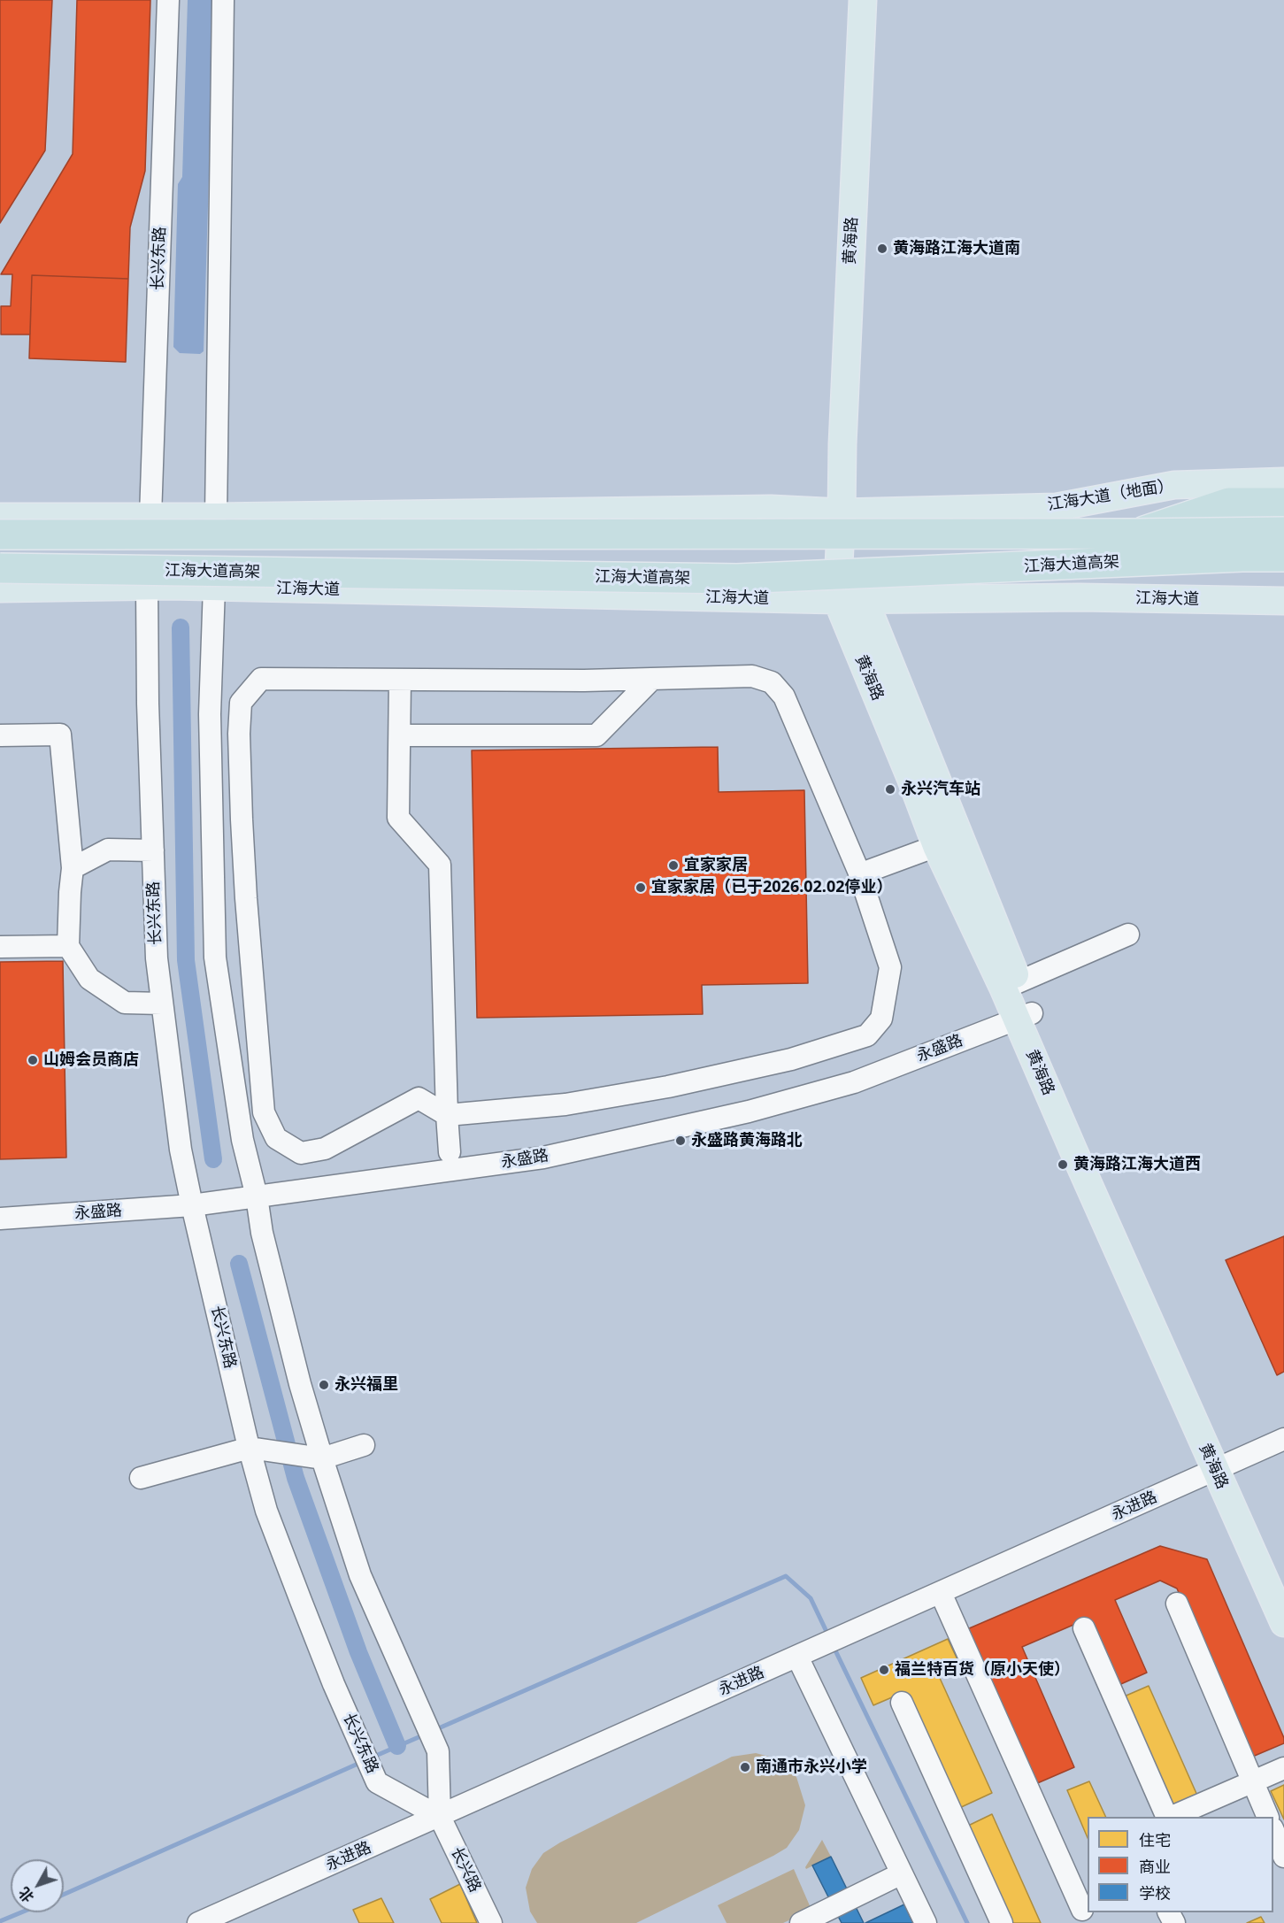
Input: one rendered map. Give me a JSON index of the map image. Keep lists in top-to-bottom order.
{
  "streets": {
    "highway": ["江海大道高架"],
    "main road": ["黄海路", "江海大道（地面）", "江海大道"],
    "street": [
      "长兴东路",
      "永盛路",
      "永进路",
      "长兴路"
    ]
  },
  "crossings": [
    ["黄海路", "江海大道（地面）"],
    ["黄海路", "江海大道"],
    ["黄海路", "永盛路"],
    ["黄海路", "永进路"],
    ["长兴东路", "江海大道"],
    ["长兴东路", "永盛路"],
    ["长兴东路", "永进路"],
    ["长兴东路", "长兴路"],
    ["永进路", "长兴路"]
  ],
  "places": [
    "黄海路江海大道南",
    "永兴汽车站",
    "宜家家居",
    "宜家家居（已于2026.02.02停业）",
    "山姆会员商店",
    "永盛路黄海路北",
    "黄海路江海大道西",
    "永兴福里",
    "福兰特百货（原小天使）",
    "南通市永兴小学"
  ],
  "legend": ["住宅", "商业", "学校"],
  "north": "bottom left"
}
